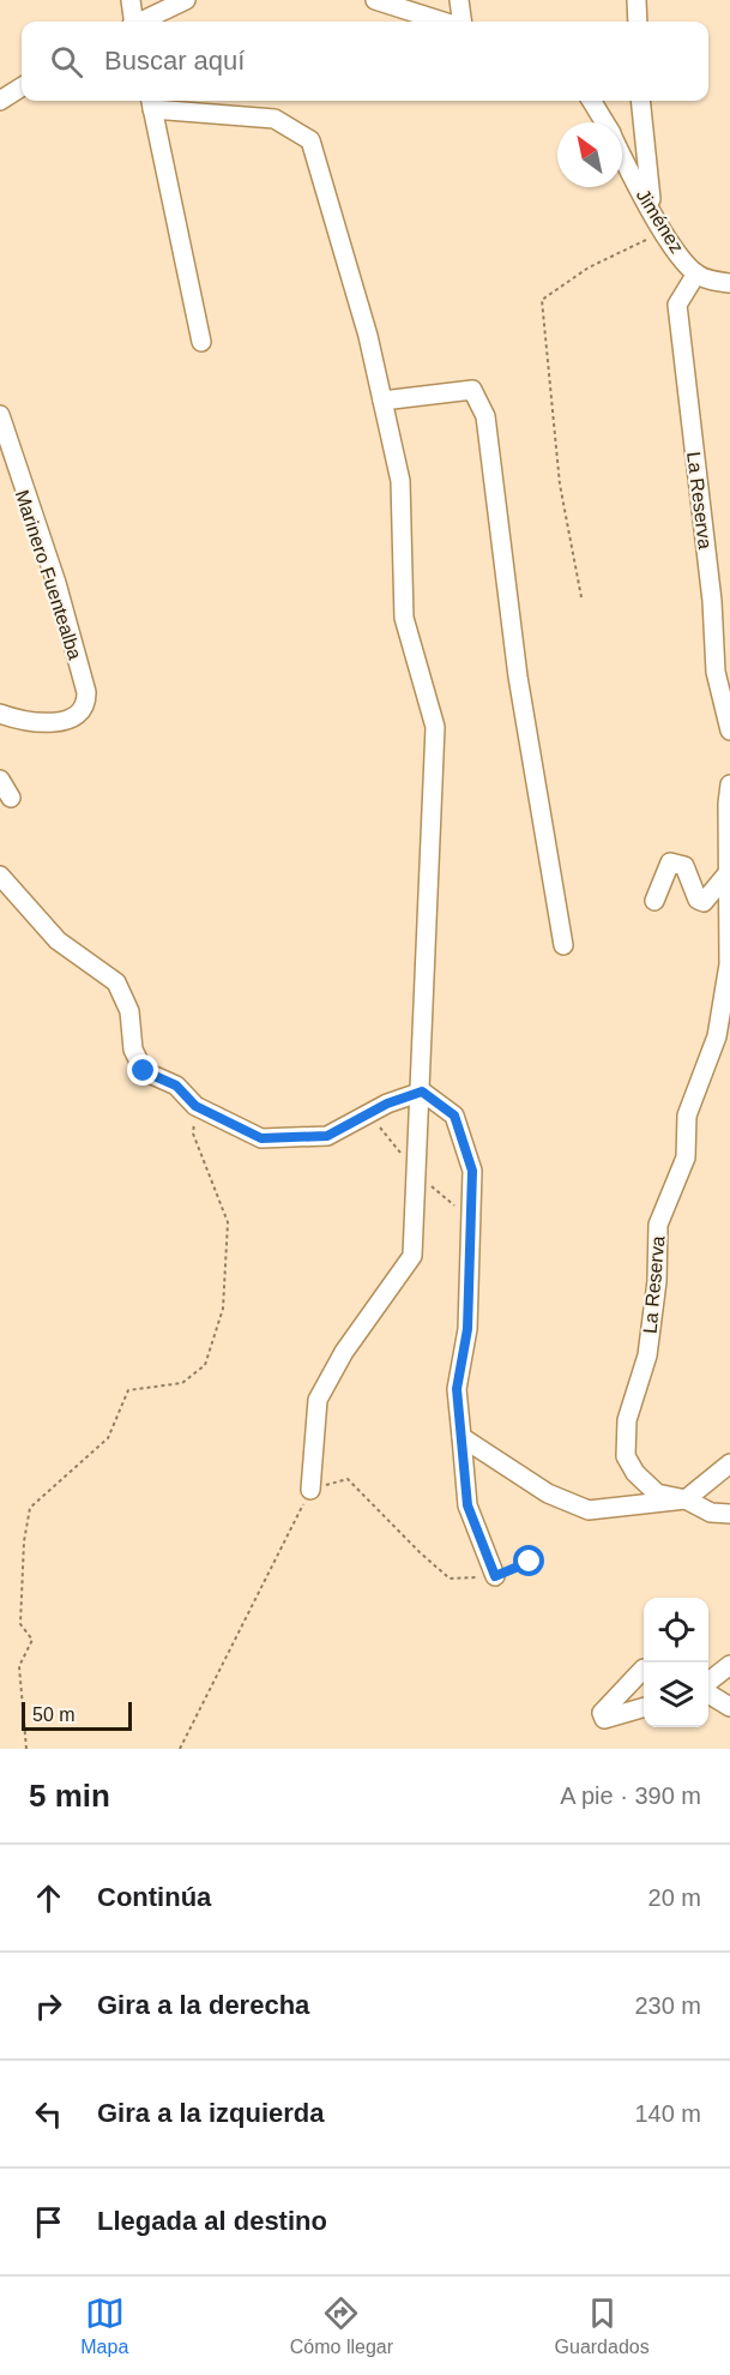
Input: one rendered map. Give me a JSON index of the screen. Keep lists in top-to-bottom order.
{
  "streets": {
    "street": ["Jiménez", "La Reserva", "Marinero Fuentealba"]
  },
  "crossings": [
    ["Jiménez", "La Reserva"]
  ],
  "scale_bar": "50 m",
  "north": "top left",
  "page": {
    "search": "Buscar aquí",
    "scale": "50 m",
    "heading": ["5 min", "A pie · 390 m"],
    "list": [
      ["Continúa", "20 m"],
      ["Gira a la derecha", "230 m"],
      ["Gira a la izquierda", "140 m"],
      "Llegada al destino"
    ],
    "nav": ["Mapa", "Cómo llegar", "Guardados"]
  }
}
